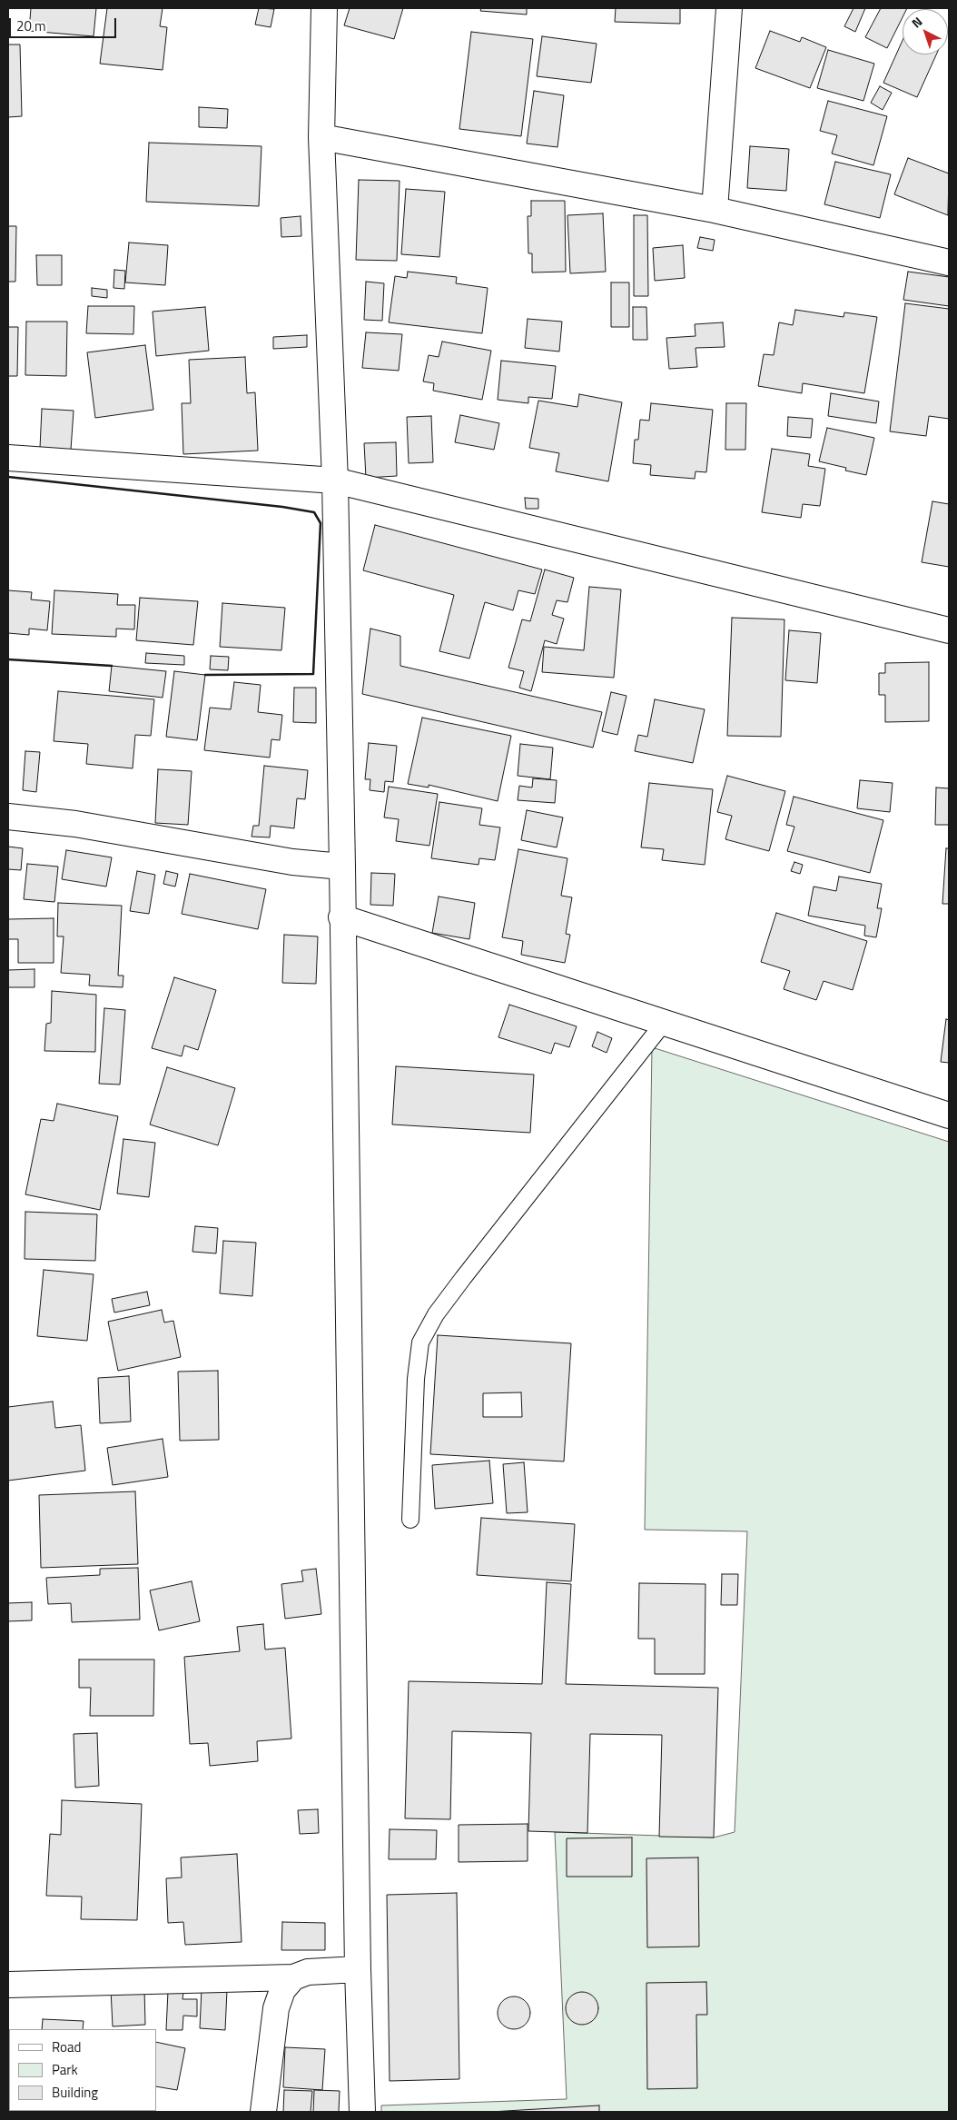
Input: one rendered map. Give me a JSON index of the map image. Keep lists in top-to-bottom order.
{
  "legend": ["Road", "Park", "Building"],
  "scale_bar": "20 m",
  "north": "top left"
}
